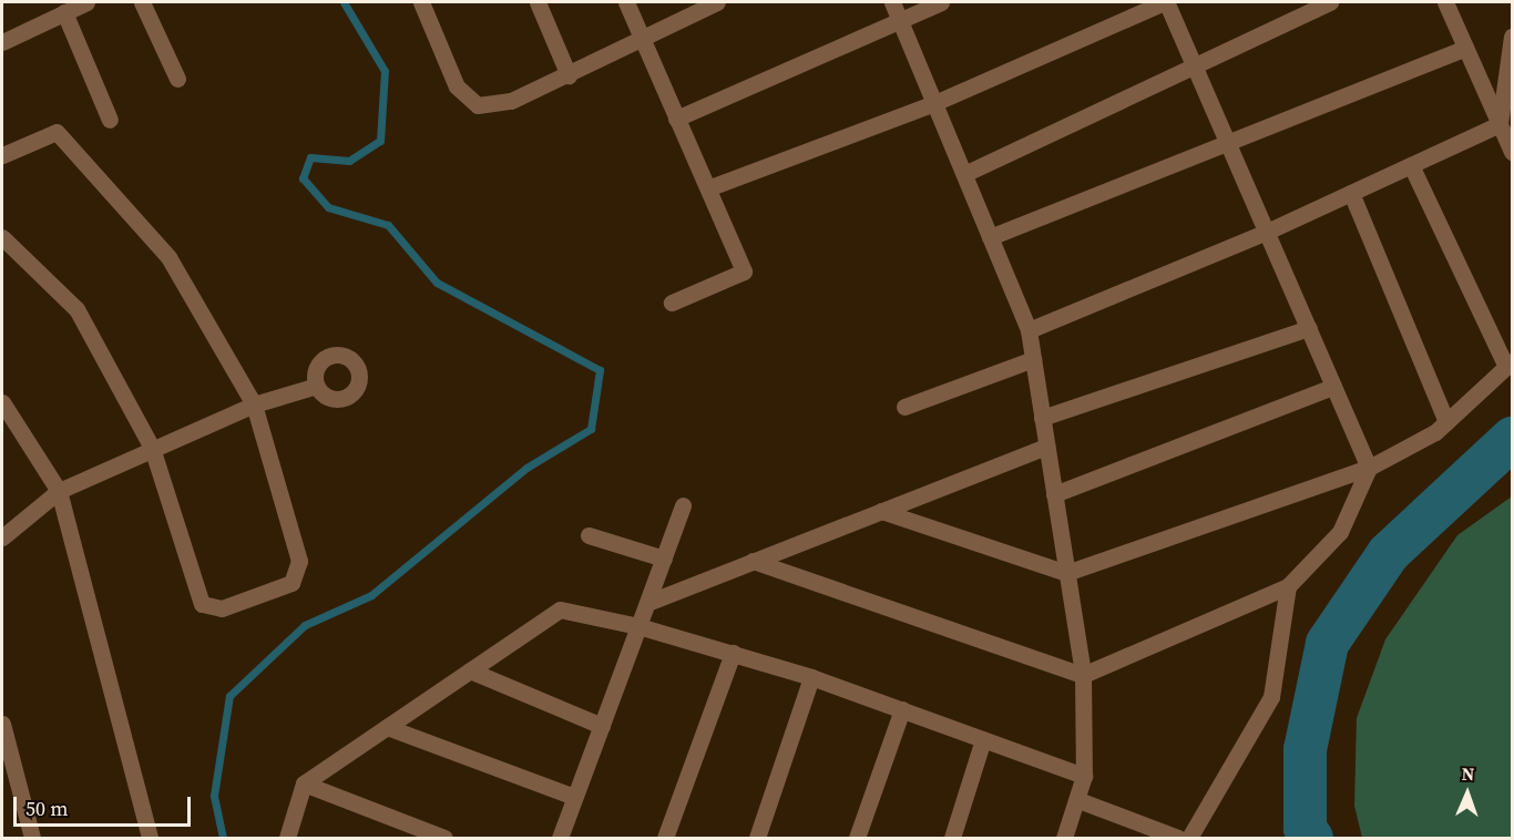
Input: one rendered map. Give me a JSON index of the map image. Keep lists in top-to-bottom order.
{
  "scale_bar": "50 m",
  "north": "top"
}
